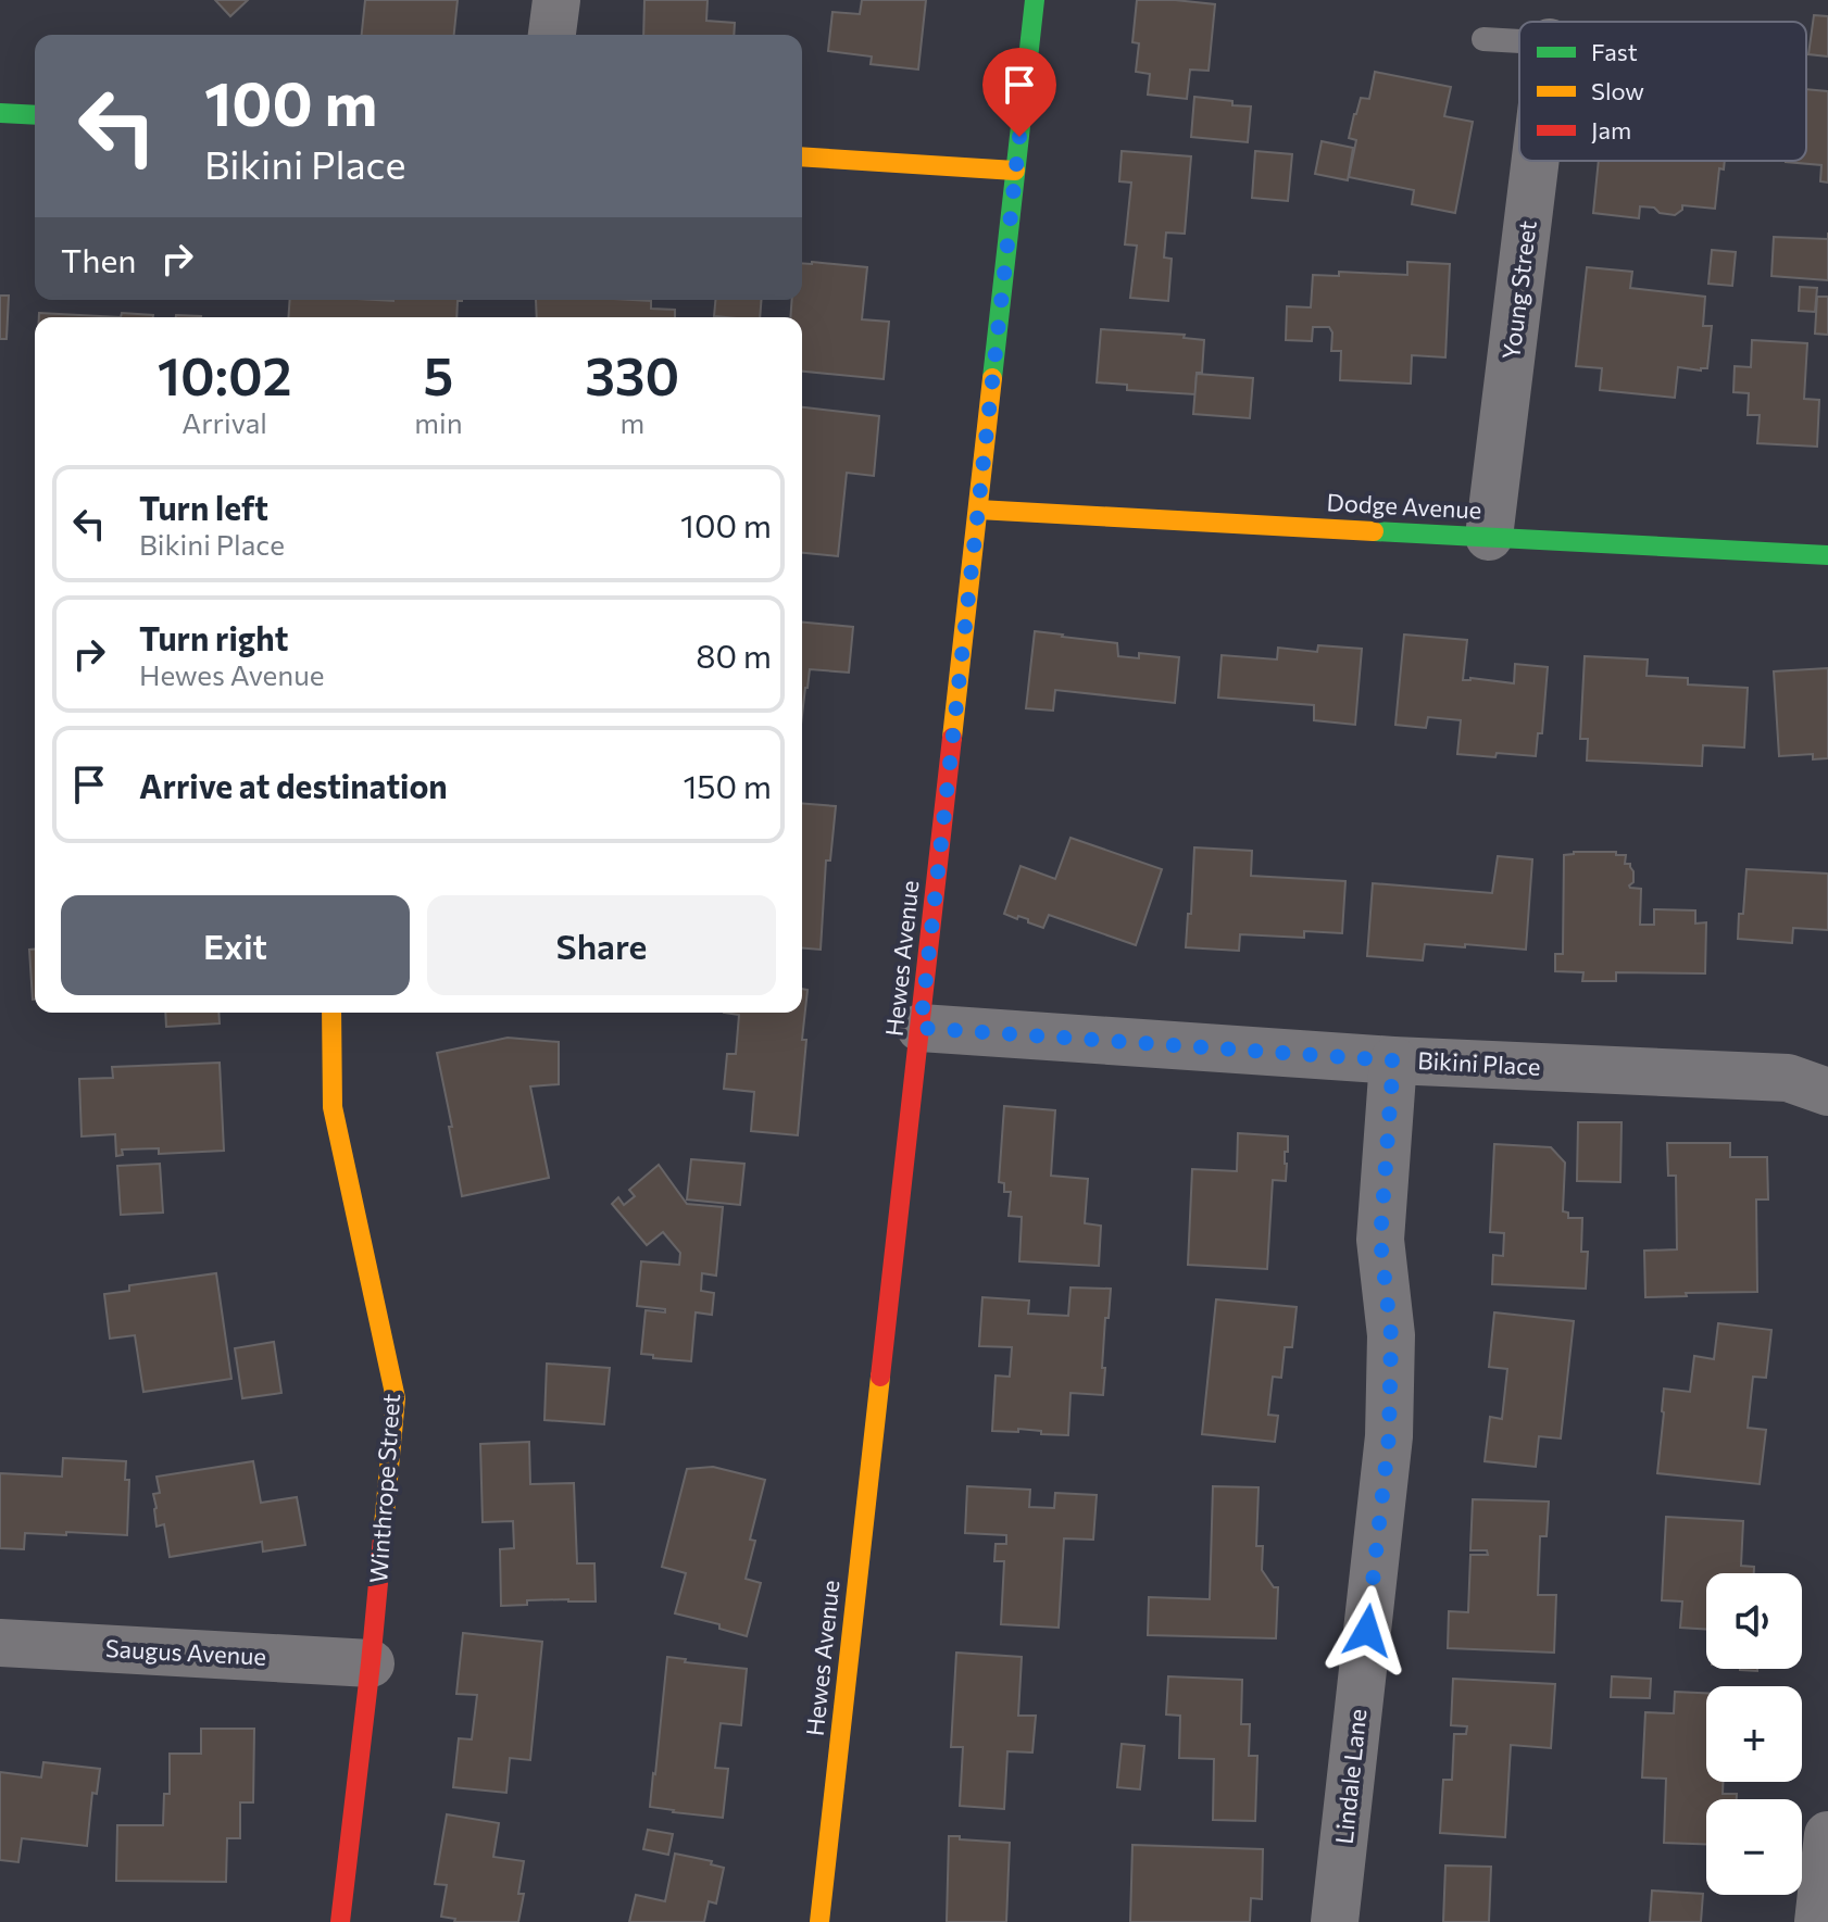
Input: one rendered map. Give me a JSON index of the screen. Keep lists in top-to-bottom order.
{
  "streets": {
    "street": [
      "Young Street",
      "Dodge Avenue",
      "Hewes Avenue",
      "Bikini Place",
      "Winthrope Street",
      "Saugus Avenue",
      "Lindale Lane"
    ]
  },
  "crossings": [
    ["Young Street", "Dodge Avenue"],
    ["Dodge Avenue", "Hewes Avenue"],
    ["Hewes Avenue", "Bikini Place"],
    ["Bikini Place", "Lindale Lane"],
    ["Winthrope Street", "Saugus Avenue"]
  ],
  "legend": ["Fast", "Slow", "Jam"],
  "page": {
    "turn": ["100 m", "Bikini Place"],
    "then": "Then",
    "eta": [
      "10:02",
      "Arrival",
      "5",
      "min",
      "330",
      "m"
    ],
    "list": [
      {
        "name": "Turn left",
        "note": "Bikini Place",
        "value": "100 m"
      },
      {
        "name": "Turn right",
        "note": "Hewes Avenue",
        "value": "80 m"
      },
      {
        "name": "Arrive at destination",
        "value": "150 m"
      }
    ],
    "buttons": ["Exit", "Share"],
    "map_buttons": ["+", "−"]
  }
}
